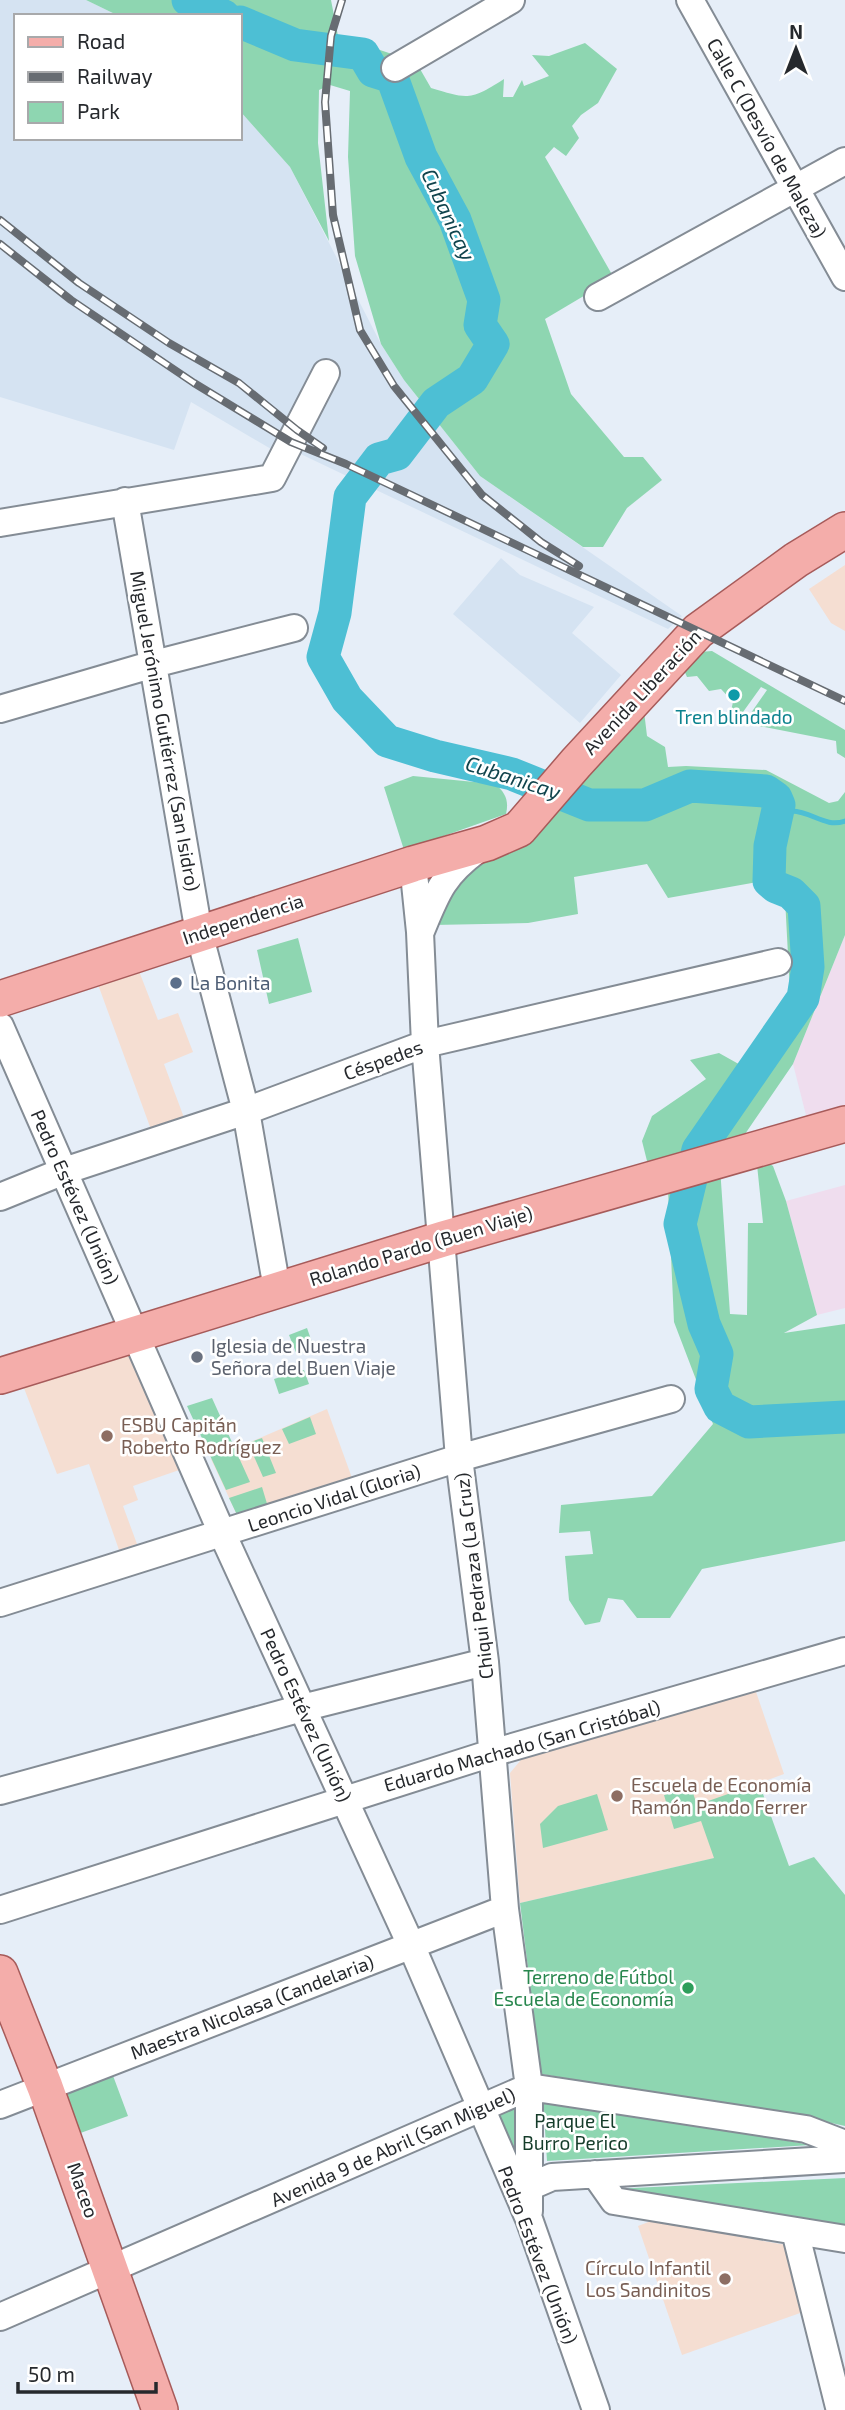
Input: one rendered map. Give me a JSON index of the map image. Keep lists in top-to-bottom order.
{
  "streets": {
    "main road": [
      "Avenida Liberación",
      "Independencia",
      "Rolando Pardo (Buen Viaje)",
      "Maceo"
    ],
    "street": [
      "Calle C (Desvío de Maleza)",
      "Miguel Jerónimo Gutiérrez (San Isidro)",
      "Céspedes",
      "Pedro Estévez (Unión)",
      "Leoncio Vidal (Gloria)",
      "Chiqui Pedraza (La Cruz)",
      "Eduardo Machado (San Cristóbal)",
      "Maestra Nicolasa (Candelaria)",
      "Avenida 9 de Abril (San Miguel)"
    ]
  },
  "crossings": [
    ["Avenida Liberación", "Independencia"],
    ["Avenida Liberación", "Chiqui Pedraza (La Cruz)"],
    ["Miguel Jerónimo Gutiérrez (San Isidro)", "Independencia"],
    ["Miguel Jerónimo Gutiérrez (San Isidro)", "Céspedes"],
    ["Miguel Jerónimo Gutiérrez (San Isidro)", "Rolando Pardo (Buen Viaje)"],
    ["Independencia", "Chiqui Pedraza (La Cruz)"],
    ["Céspedes", "Pedro Estévez (Unión)"],
    ["Céspedes", "Chiqui Pedraza (La Cruz)"],
    ["Pedro Estévez (Unión)", "Rolando Pardo (Buen Viaje)"],
    ["Pedro Estévez (Unión)", "Leoncio Vidal (Gloria)"],
    ["Pedro Estévez (Unión)", "Chiqui Pedraza (La Cruz)"],
    ["Pedro Estévez (Unión)", "Eduardo Machado (San Cristóbal)"],
    ["Pedro Estévez (Unión)", "Maestra Nicolasa (Candelaria)"],
    ["Pedro Estévez (Unión)", "Avenida 9 de Abril (San Miguel)"],
    ["Rolando Pardo (Buen Viaje)", "Chiqui Pedraza (La Cruz)"],
    ["Leoncio Vidal (Gloria)", "Chiqui Pedraza (La Cruz)"],
    ["Chiqui Pedraza (La Cruz)", "Eduardo Machado (San Cristóbal)"],
    ["Chiqui Pedraza (La Cruz)", "Maestra Nicolasa (Candelaria)"],
    ["Chiqui Pedraza (La Cruz)", "Avenida 9 de Abril (San Miguel)"],
    ["Maestra Nicolasa (Candelaria)", "Maceo"],
    ["Avenida 9 de Abril (San Miguel)", "Maceo"]
  ],
  "water": ["Cubanicay"],
  "parks": ["Parque El Burro Perico"],
  "places": [
    "Tren blindado",
    "La Bonita",
    "Iglesia de Nuestra Señora del Buen Viaje",
    "ESBU Capitán Roberto Rodríguez",
    "Escuela de Economía Ramón Pando Ferrer",
    "Terreno de Fútbol Escuela de Economía",
    "Círculo Infantil Los Sandinitos"
  ],
  "legend": ["Road", "Railway", "Park"],
  "scale_bar": "50 m",
  "north": "top"
}
